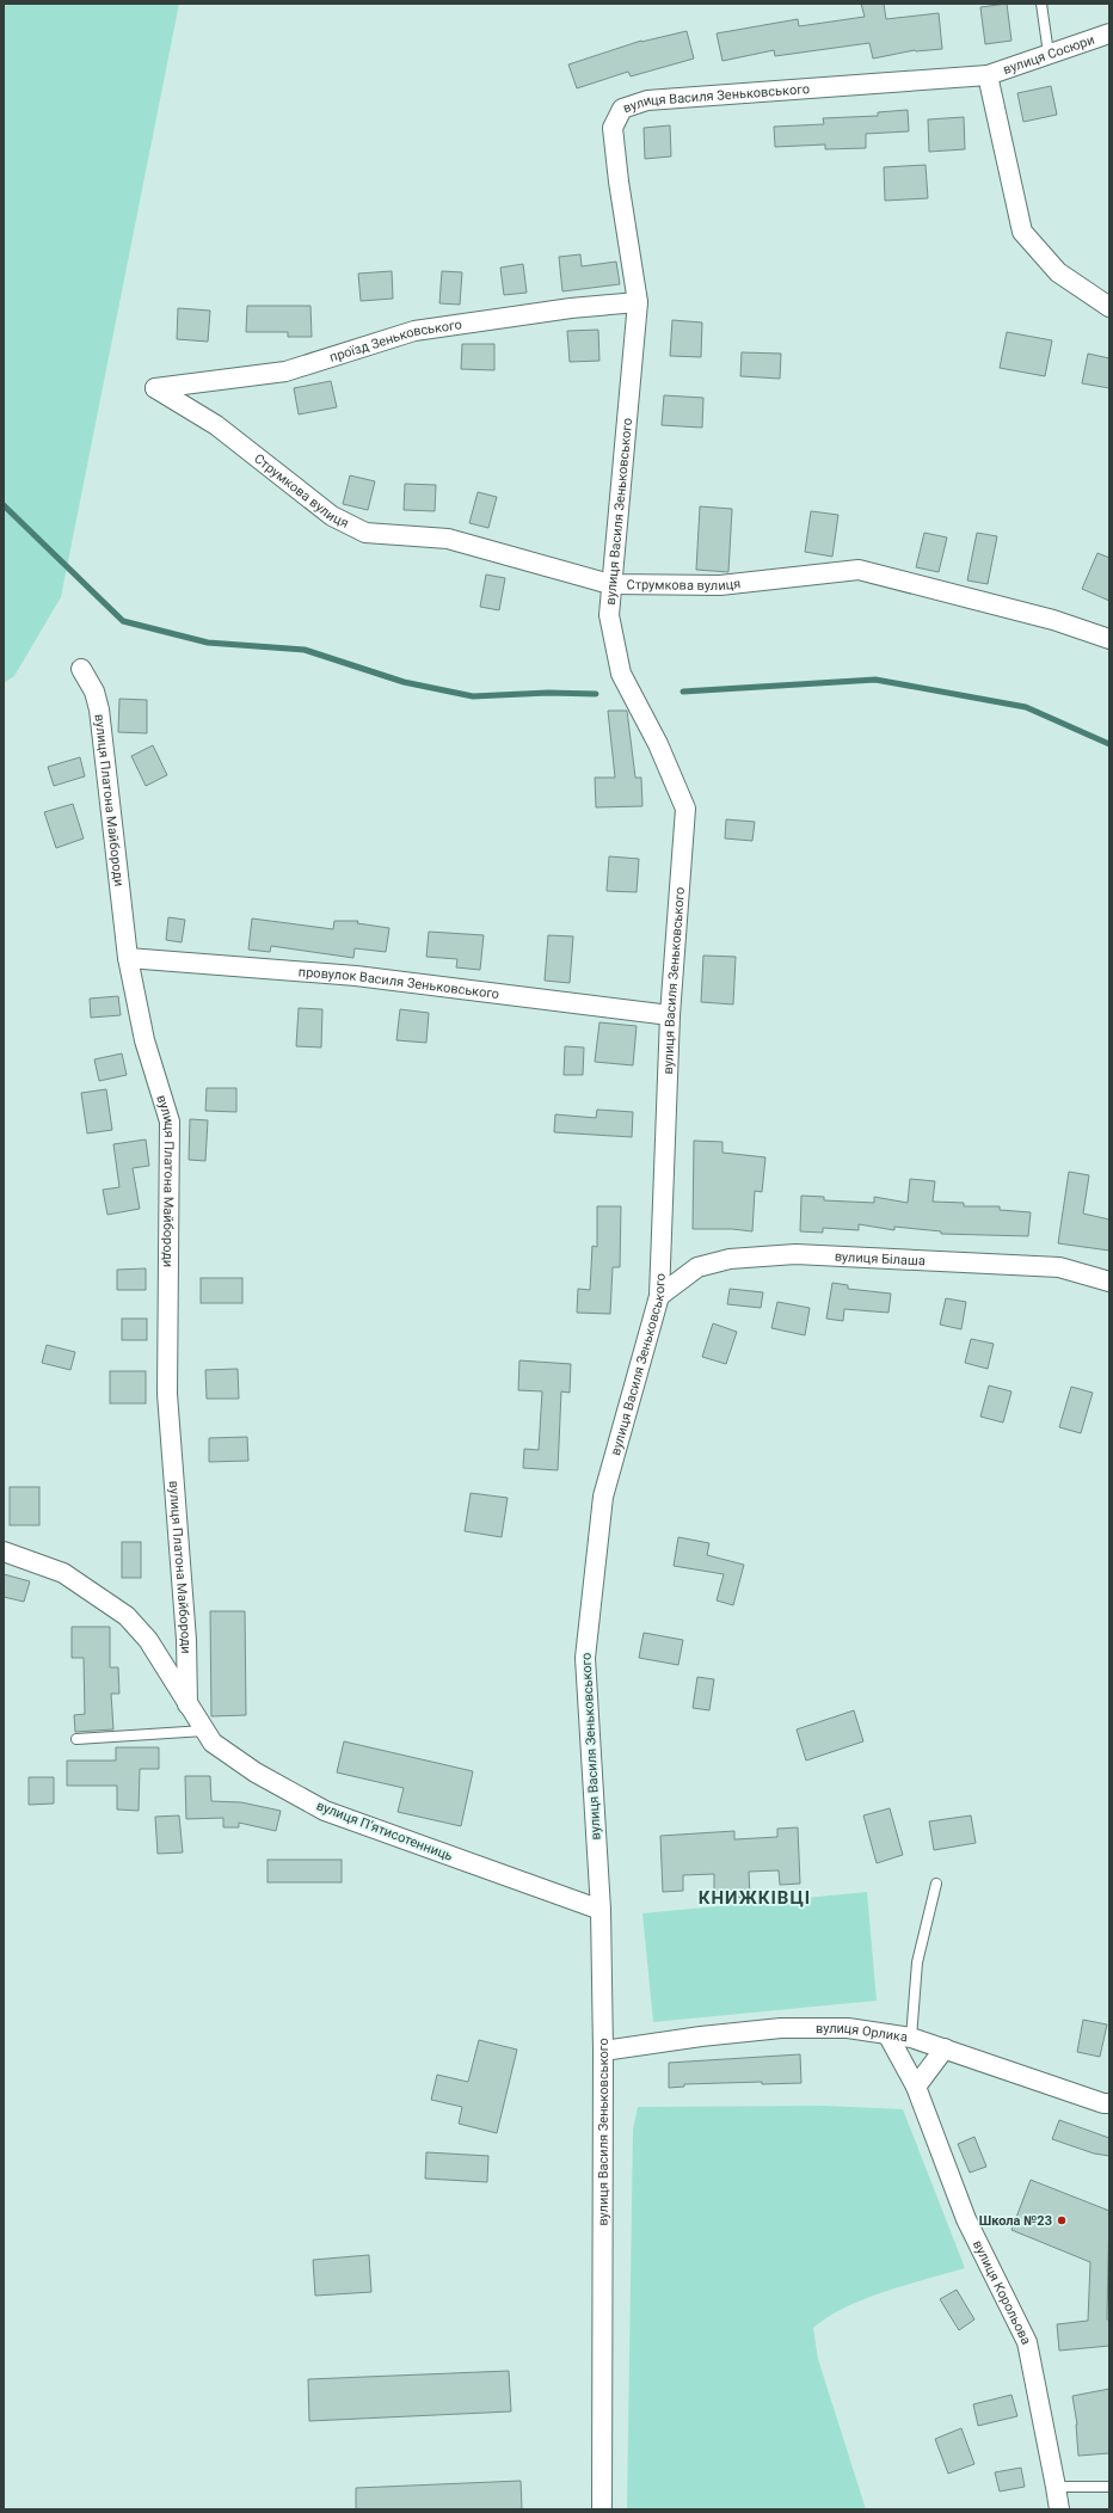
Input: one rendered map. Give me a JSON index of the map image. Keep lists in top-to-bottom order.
{
  "streets": {
    "street": [
      "вулиця Сосюри",
      "вулиця Василя Зеньковського",
      "проїзд Зеньковського",
      "Струмкова вулиця",
      "вулиця Платона Майбороди",
      "провулок Василя Зеньковського",
      "вулиця Білаша",
      "вулиця Пʼятисотенниць",
      "вулиця Орлика",
      "вулиця Корольова"
    ]
  },
  "crossings": [
    ["вулиця Сосюри", "вулиця Василя Зеньковського"],
    ["вулиця Василя Зеньковського", "проїзд Зеньковського"],
    ["вулиця Василя Зеньковського", "Струмкова вулиця"],
    ["вулиця Василя Зеньковського", "провулок Василя Зеньковського"],
    ["вулиця Василя Зеньковського", "вулиця Білаша"],
    ["вулиця Василя Зеньковського", "вулиця Пʼятисотенниць"],
    ["вулиця Василя Зеньковського", "вулиця Орлика"],
    ["проїзд Зеньковського", "Струмкова вулиця"],
    ["вулиця Платона Майбороди", "провулок Василя Зеньковського"],
    ["вулиця Платона Майбороди", "вулиця Пʼятисотенниць"],
    ["вулиця Орлика", "вулиця Корольова"]
  ],
  "districts": ["КНИЖКІВЦІ"],
  "places": ["Школа №23"]
}
